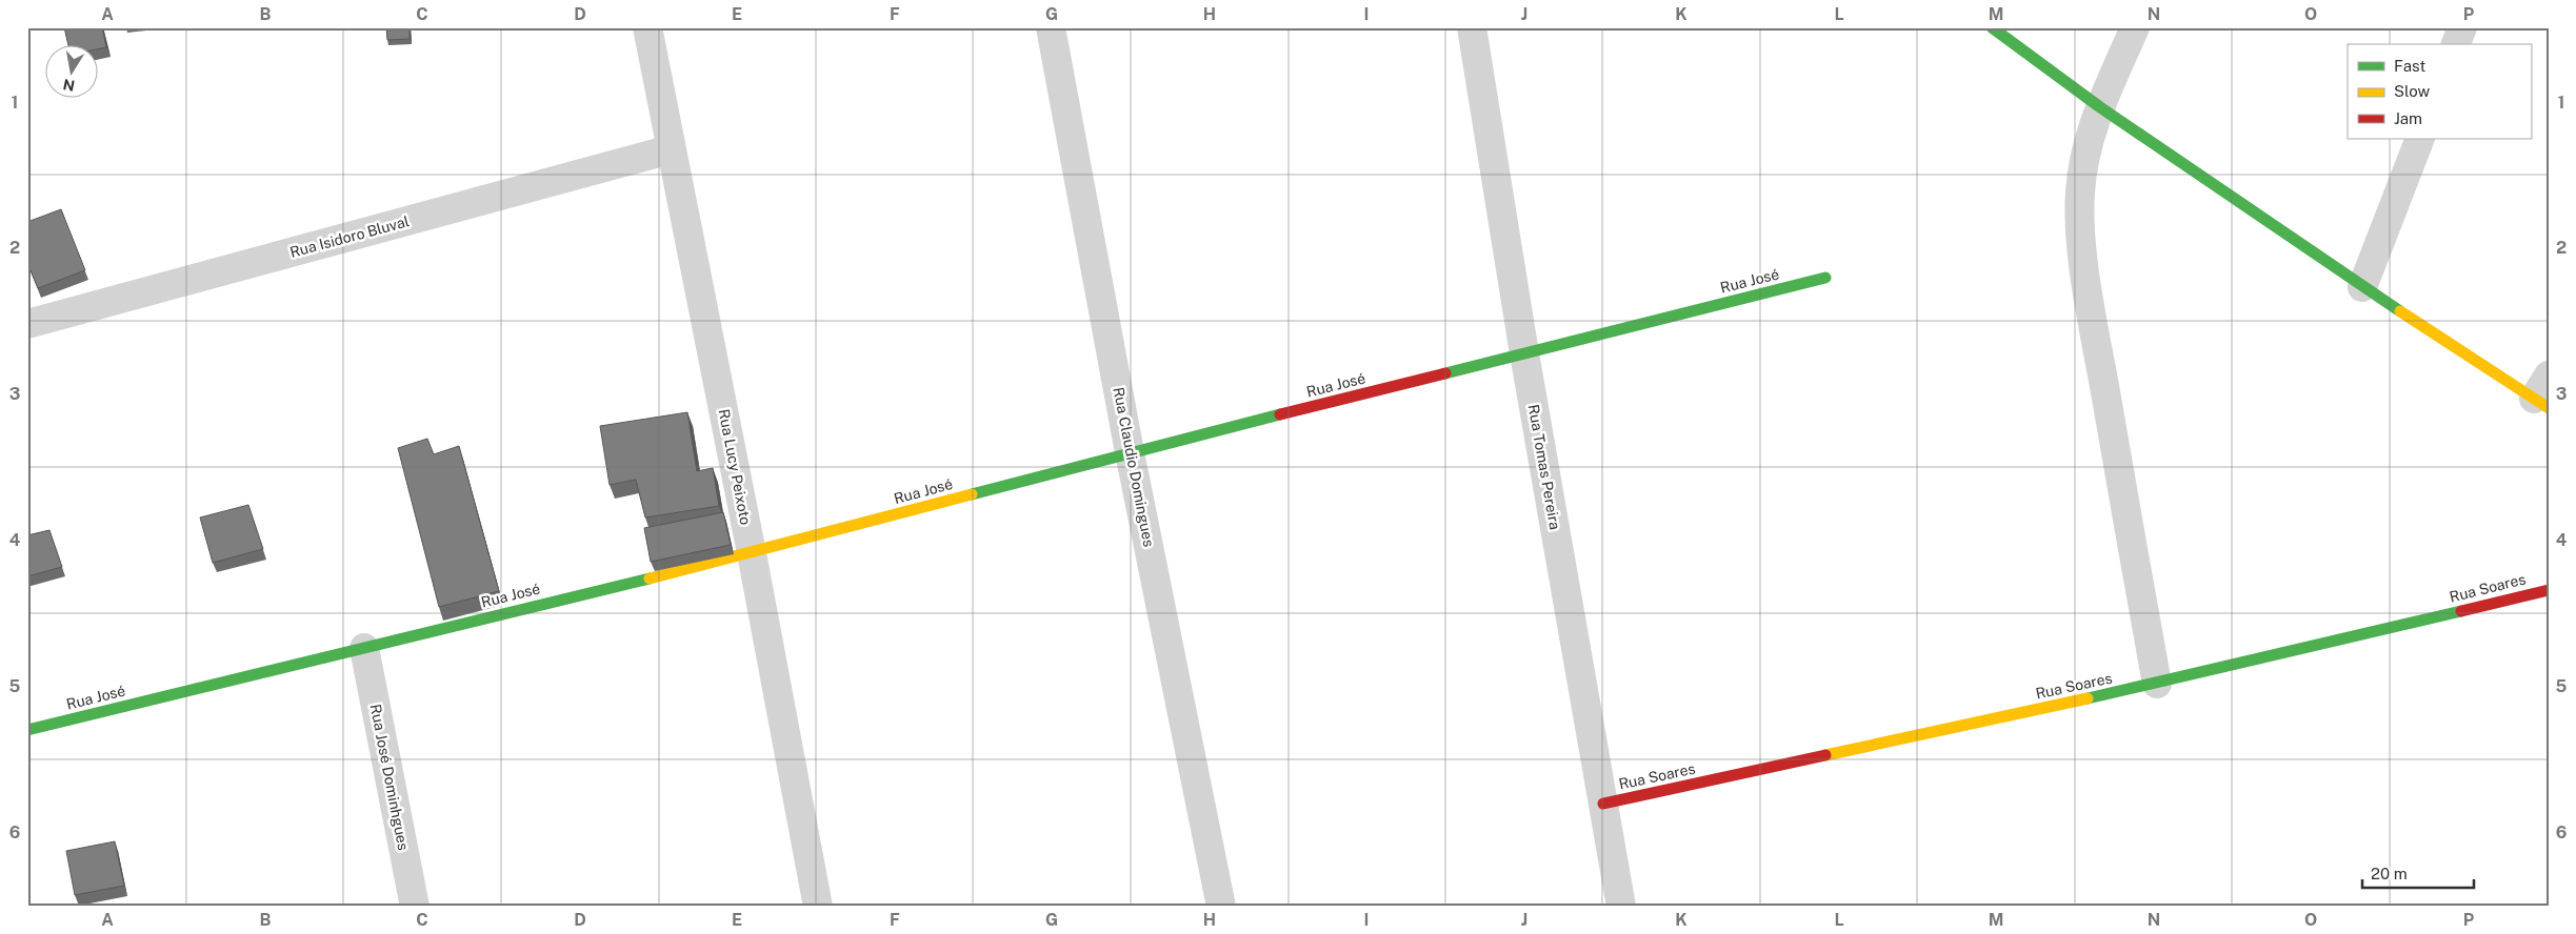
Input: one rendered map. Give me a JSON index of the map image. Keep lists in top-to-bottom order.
{
  "streets": {
    "street": [
      "Rua Isidoro Bluval",
      "Rua José",
      "Rua Lucy Peixoto",
      "Rua Claudio Domingues",
      "Rua Tomas Pereira",
      "Rua Soares",
      "Rua José Dominhgues"
    ]
  },
  "crossings": [
    ["Rua Isidoro Bluval", "Rua Lucy Peixoto"],
    ["Rua José", "Rua Lucy Peixoto"],
    ["Rua José", "Rua Claudio Domingues"],
    ["Rua José", "Rua Tomas Pereira"],
    ["Rua José", "Rua José Dominhgues"],
    ["Rua Tomas Pereira", "Rua Soares"]
  ],
  "legend": ["Fast", "Slow", "Jam"],
  "scale_bar": "20 m",
  "north": "bottom",
  "grid": {
    "columns": [
      "A",
      "B",
      "C",
      "D",
      "E",
      "F",
      "G",
      "H",
      "I",
      "J",
      "K",
      "L",
      "M",
      "N",
      "O",
      "P"
    ],
    "rows": [
      "1",
      "2",
      "3",
      "4",
      "5",
      "6"
    ]
  }
}
